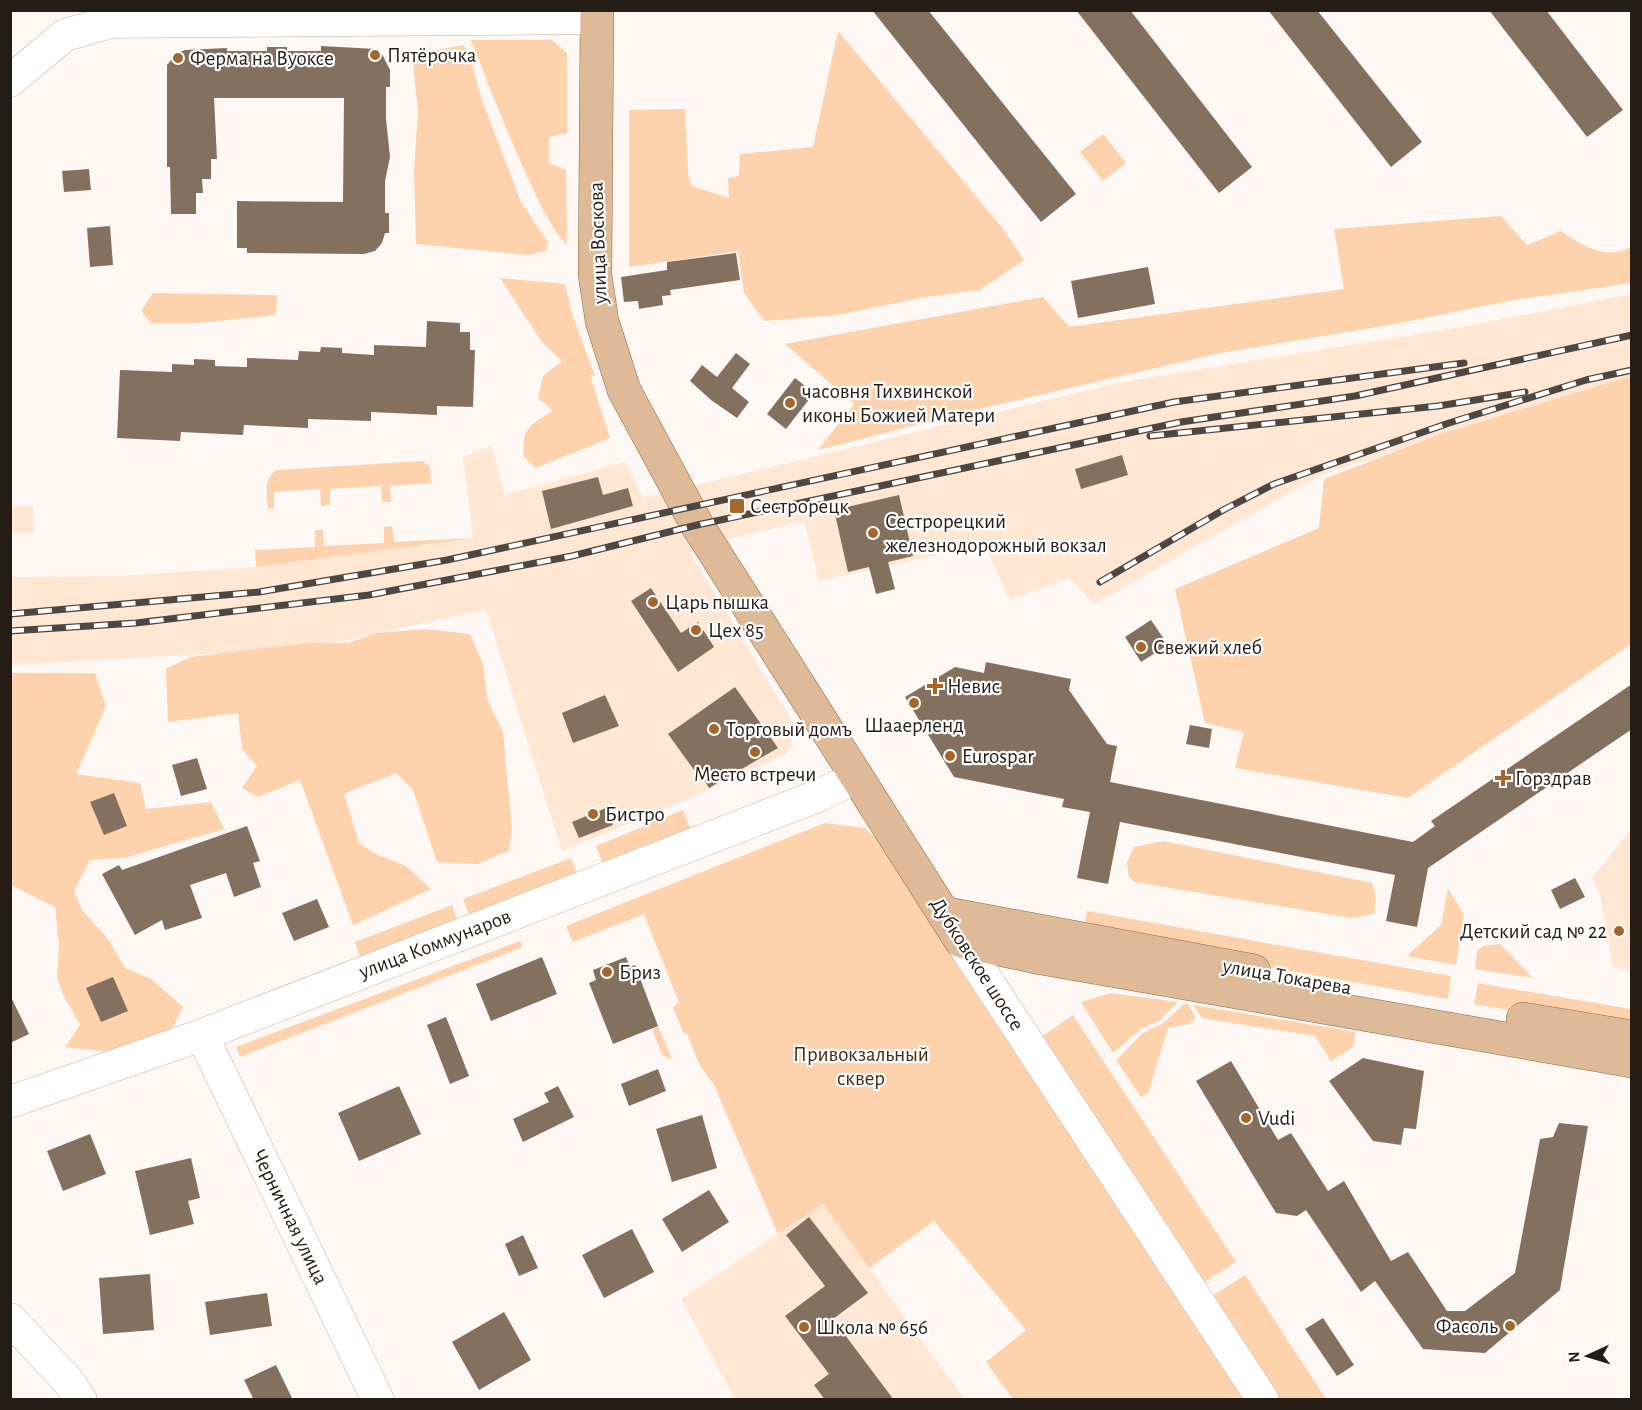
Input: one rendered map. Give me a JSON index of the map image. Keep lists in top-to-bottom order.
{
  "streets": {
    "main road": ["улица Воскова", "Дубковское шоссе", "улица Токарева"],
    "street": ["улица Коммунаров", "Черничная улица"]
  },
  "crossings": [
    ["улица Воскова", "Дубковское шоссе"],
    ["улица Коммунаров", "Дубковское шоссе"],
    ["улица Коммунаров", "Черничная улица"],
    ["Дубковское шоссе", "улица Токарева"]
  ],
  "parks": ["Привокзальный сквер"],
  "places": {
    "other": [
      "Пятёрочка",
      "Ферма на Вуоксе",
      "часовня Тихвинской иконы Божией Матери",
      "Сестрорецкий железнодорожный вокзал",
      "Царь пышка",
      "Цех 85",
      "Свежий хлеб",
      "Шааерленд",
      "Торговый домъ",
      "Место встречи",
      "Eurospar",
      "Бистро",
      "Детский сад № 22",
      "Бриз",
      "Vudi",
      "Фасоль",
      "Школа № 656"
    ],
    "transit": ["Сестрорецк"],
    "health": ["Невис", "Горздрав"]
  },
  "north": "left"
}
